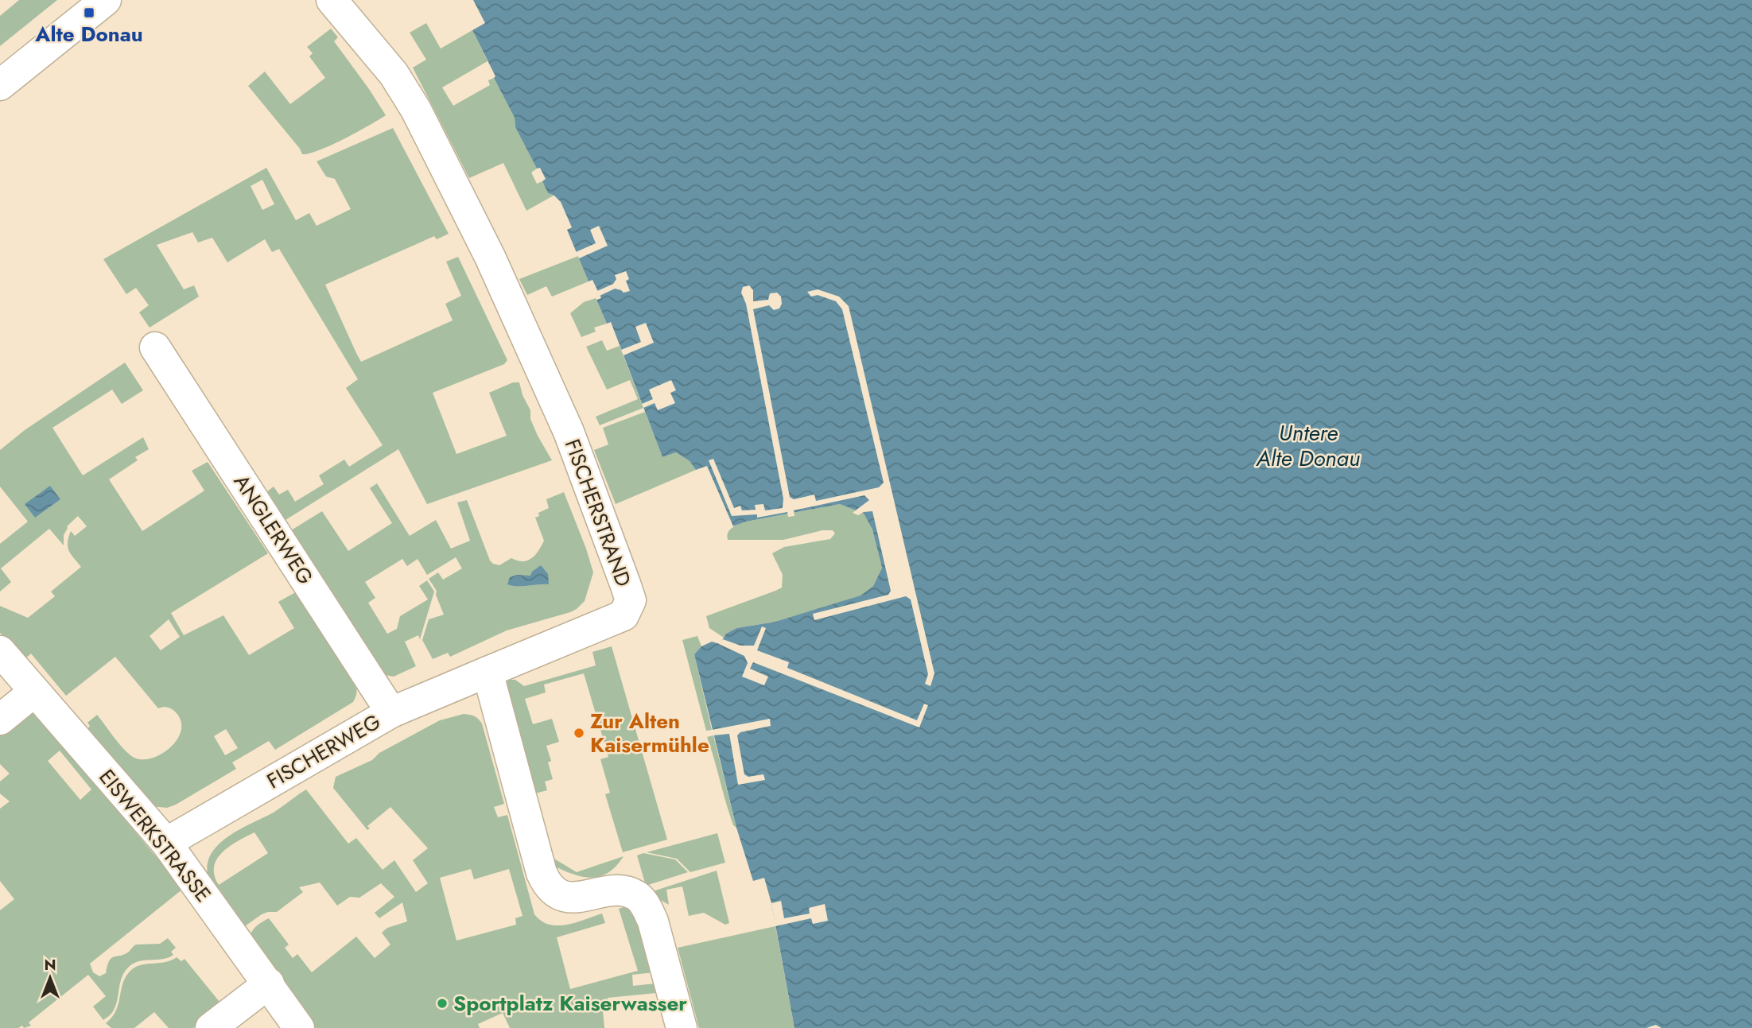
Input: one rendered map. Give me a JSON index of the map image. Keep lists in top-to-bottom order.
{
  "streets": {
    "street": [
      "FISCHERSTRAND",
      "ANGLERWEG",
      "FISCHERWEG",
      "EISWERKSTRASSE"
    ]
  },
  "crossings": [
    ["FISCHERSTRAND", "FISCHERWEG"],
    ["ANGLERWEG", "FISCHERWEG"],
    ["FISCHERWEG", "EISWERKSTRASSE"]
  ],
  "water": ["Untere Alte Donau"],
  "places": {
    "transit": ["Alte Donau"],
    "other": ["Zur Alten Kaisermühle", "Sportplatz Kaiserwasser"]
  },
  "north": "top"
}
